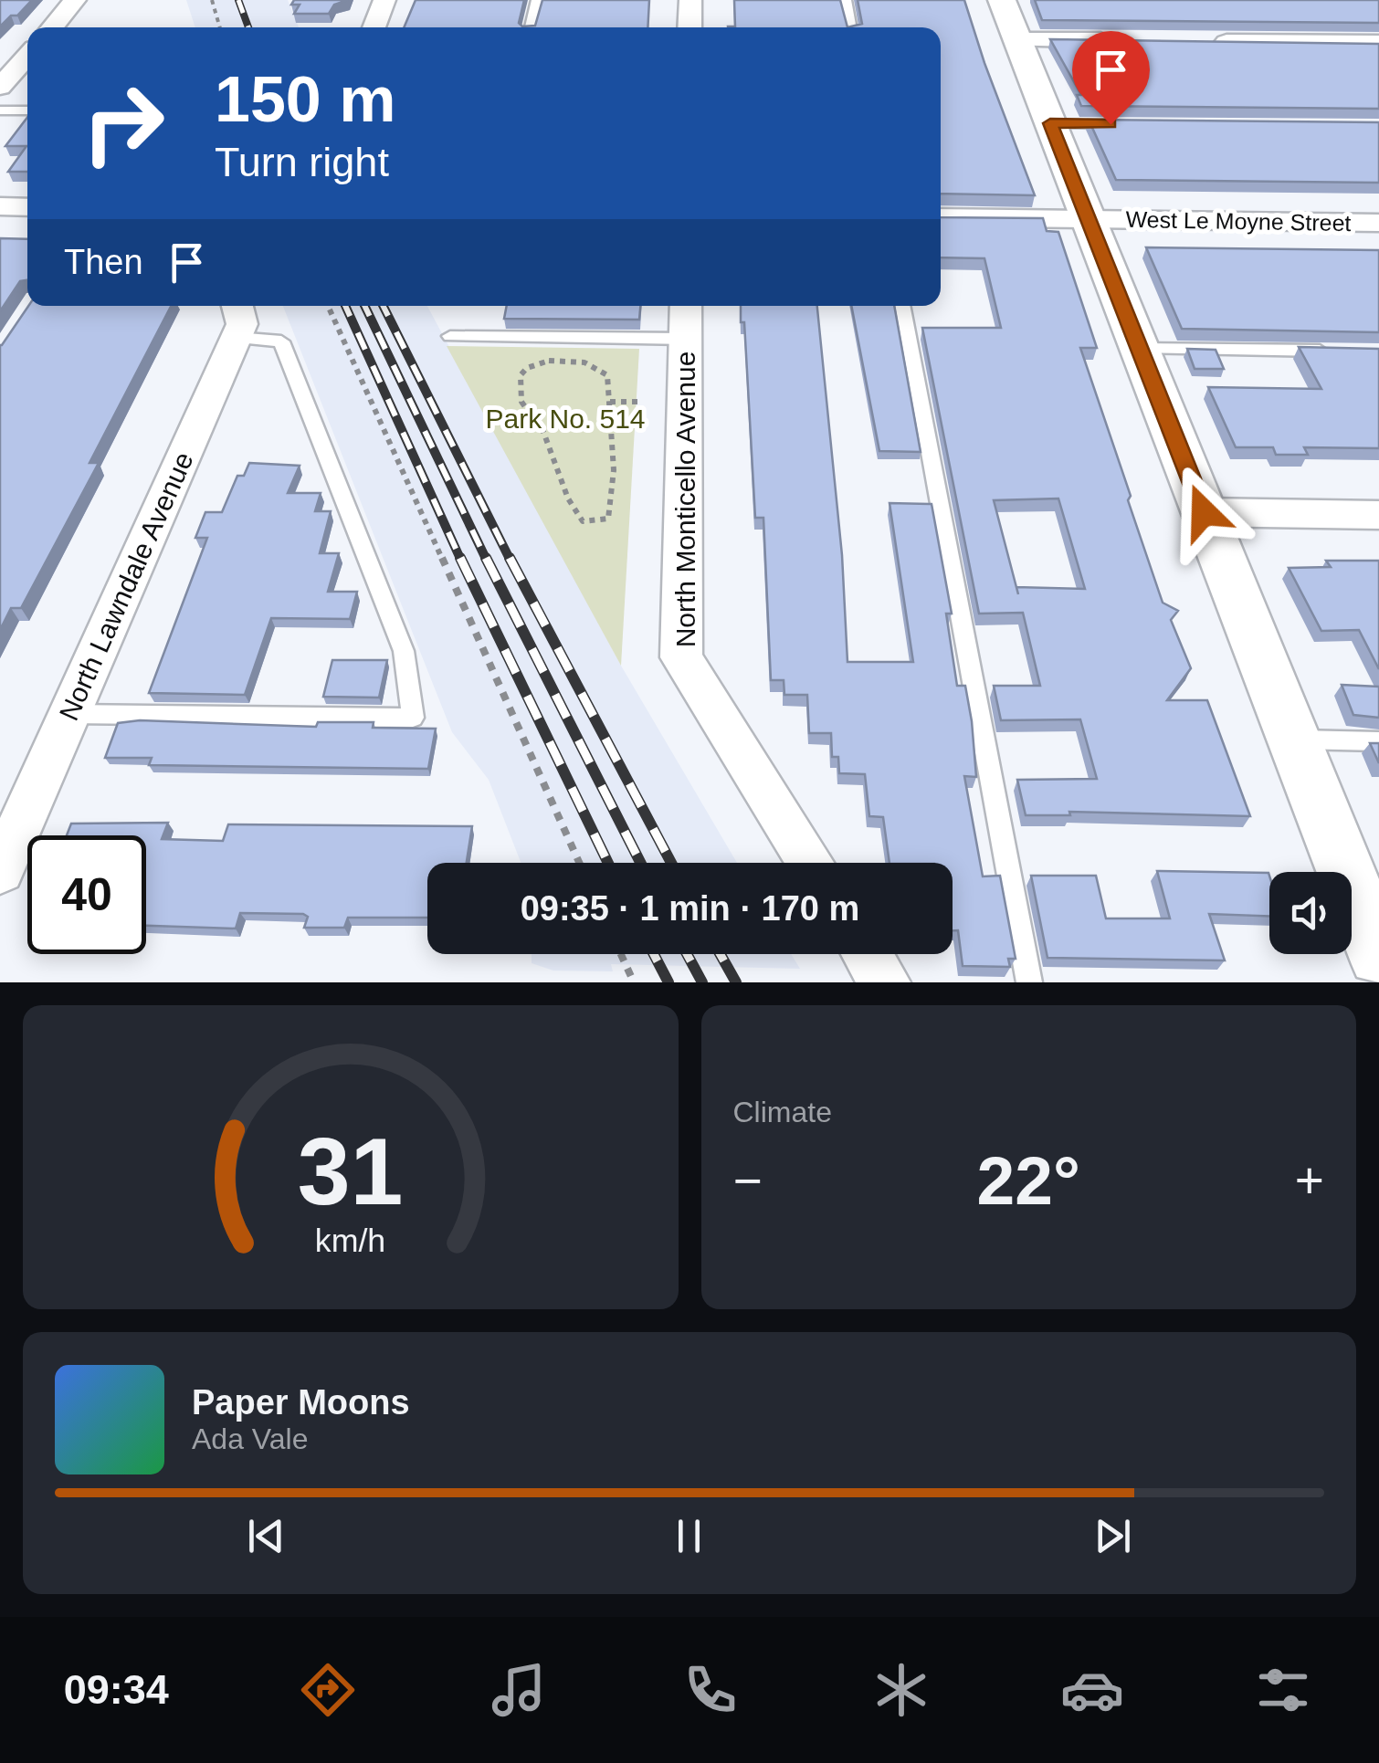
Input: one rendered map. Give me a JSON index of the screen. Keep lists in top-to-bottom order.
{
  "streets": {
    "street": ["West Le Moyne Street", "North Monticello Avenue", "North Lawndale Avenue"]
  },
  "parks": ["Park No. 514"],
  "page": {
    "turn": ["150 m", "Turn right"],
    "then": "Then",
    "limit": "40",
    "trip": "09:35 · 1 min · 170 m",
    "tile": "Climate",
    "heat": ["−", "22°", "+"],
    "song": ["Paper Moons", "Ada Vale"],
    "tabs": "09:34",
    "gauge": ["31", "km/h"]
  }
}
